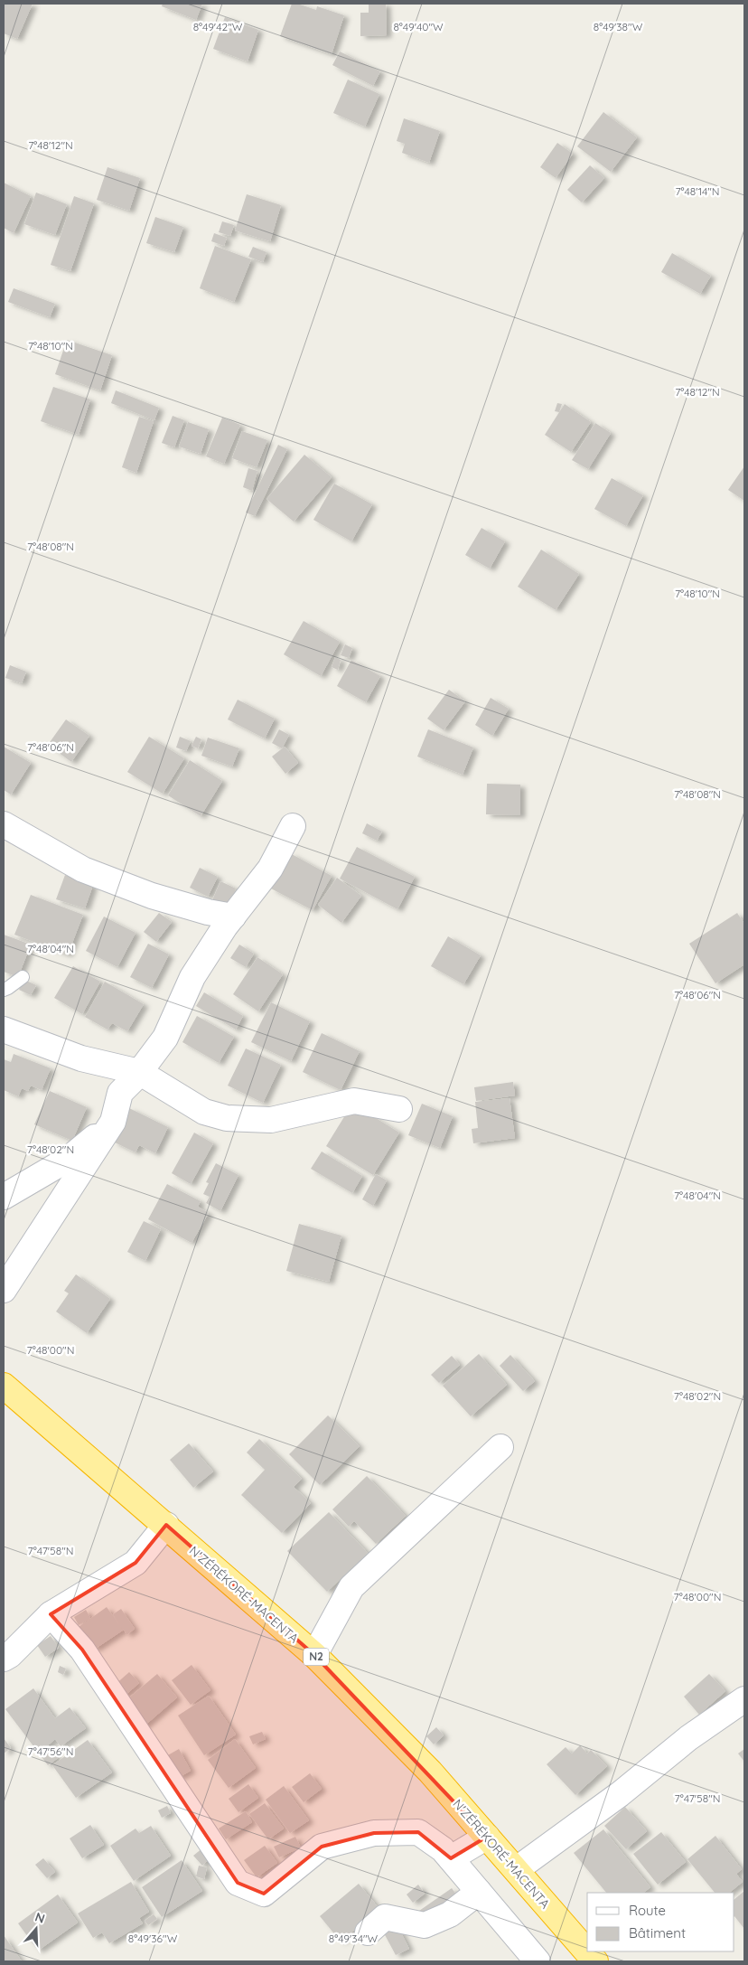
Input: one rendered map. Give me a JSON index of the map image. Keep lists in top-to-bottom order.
{
  "streets": {
    "highway": ["N'ZÉRÉKORÉ-MACENTA", "N2"]
  },
  "legend": ["Route", "Bâtiment"],
  "north": "top",
  "coordinates": [
    "8°49'42\"W",
    "8°49'38\"W",
    "8°49'40\"W",
    "7°48'12\"N",
    "7°48'14\"N",
    "7°48'10\"N",
    "7°48'08\"N",
    "7°48'06\"N",
    "7°48'04\"N",
    "7°48'02\"N",
    "7°48'00\"N",
    "7°47'58\"N",
    "7°47'56\"N",
    "8°49'36\"W",
    "8°49'34\"W"
  ]
}
